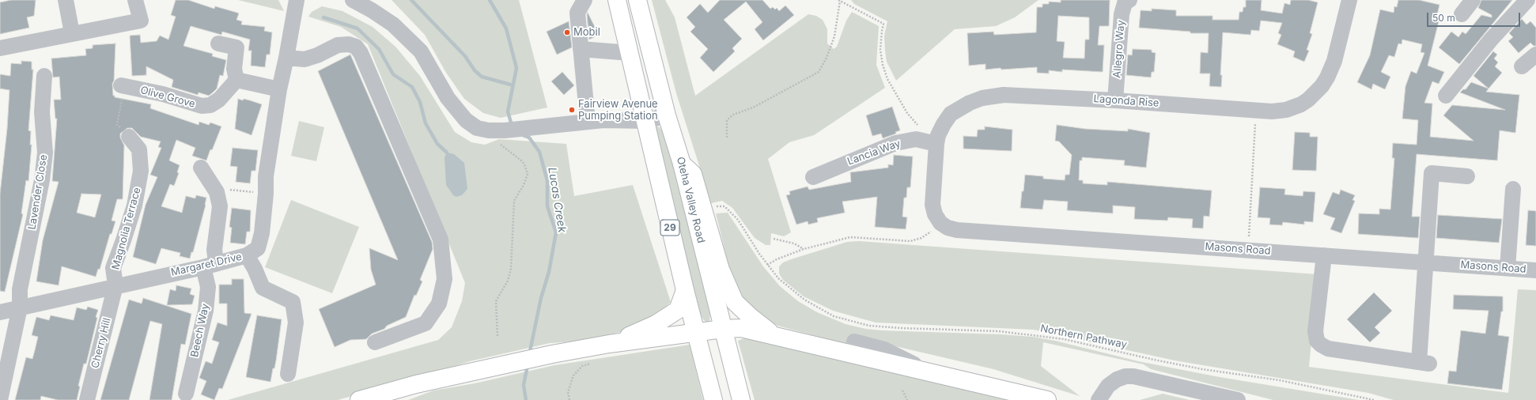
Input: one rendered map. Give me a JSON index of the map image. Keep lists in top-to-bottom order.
{
  "streets": {
    "main road": ["Oteha Valley Road", "29"],
    "street": [
      "Allegro Way",
      "Olive Grove",
      "Lagonda Rise",
      "Lancia Way",
      "Lavender Close",
      "Magnolia Terrace",
      "Masons Road",
      "Margaret Drive",
      "Beech Way",
      "Cherry Hill"
    ],
    "path": ["Northern Pathway"]
  },
  "crossings": [
    ["Allegro Way", "Lagonda Rise"],
    ["Lagonda Rise", "Lancia Way"],
    ["Lagonda Rise", "Masons Road"],
    ["Lavender Close", "Margaret Drive"],
    ["Magnolia Terrace", "Margaret Drive"],
    ["Magnolia Terrace", "Cherry Hill"],
    ["Margaret Drive", "Beech Way"],
    ["Margaret Drive", "Cherry Hill"]
  ],
  "water": ["Lucas Creek"],
  "places": ["Mobil", "Fairview Avenue Pumping Station"],
  "scale_bar": "50 m"
}
